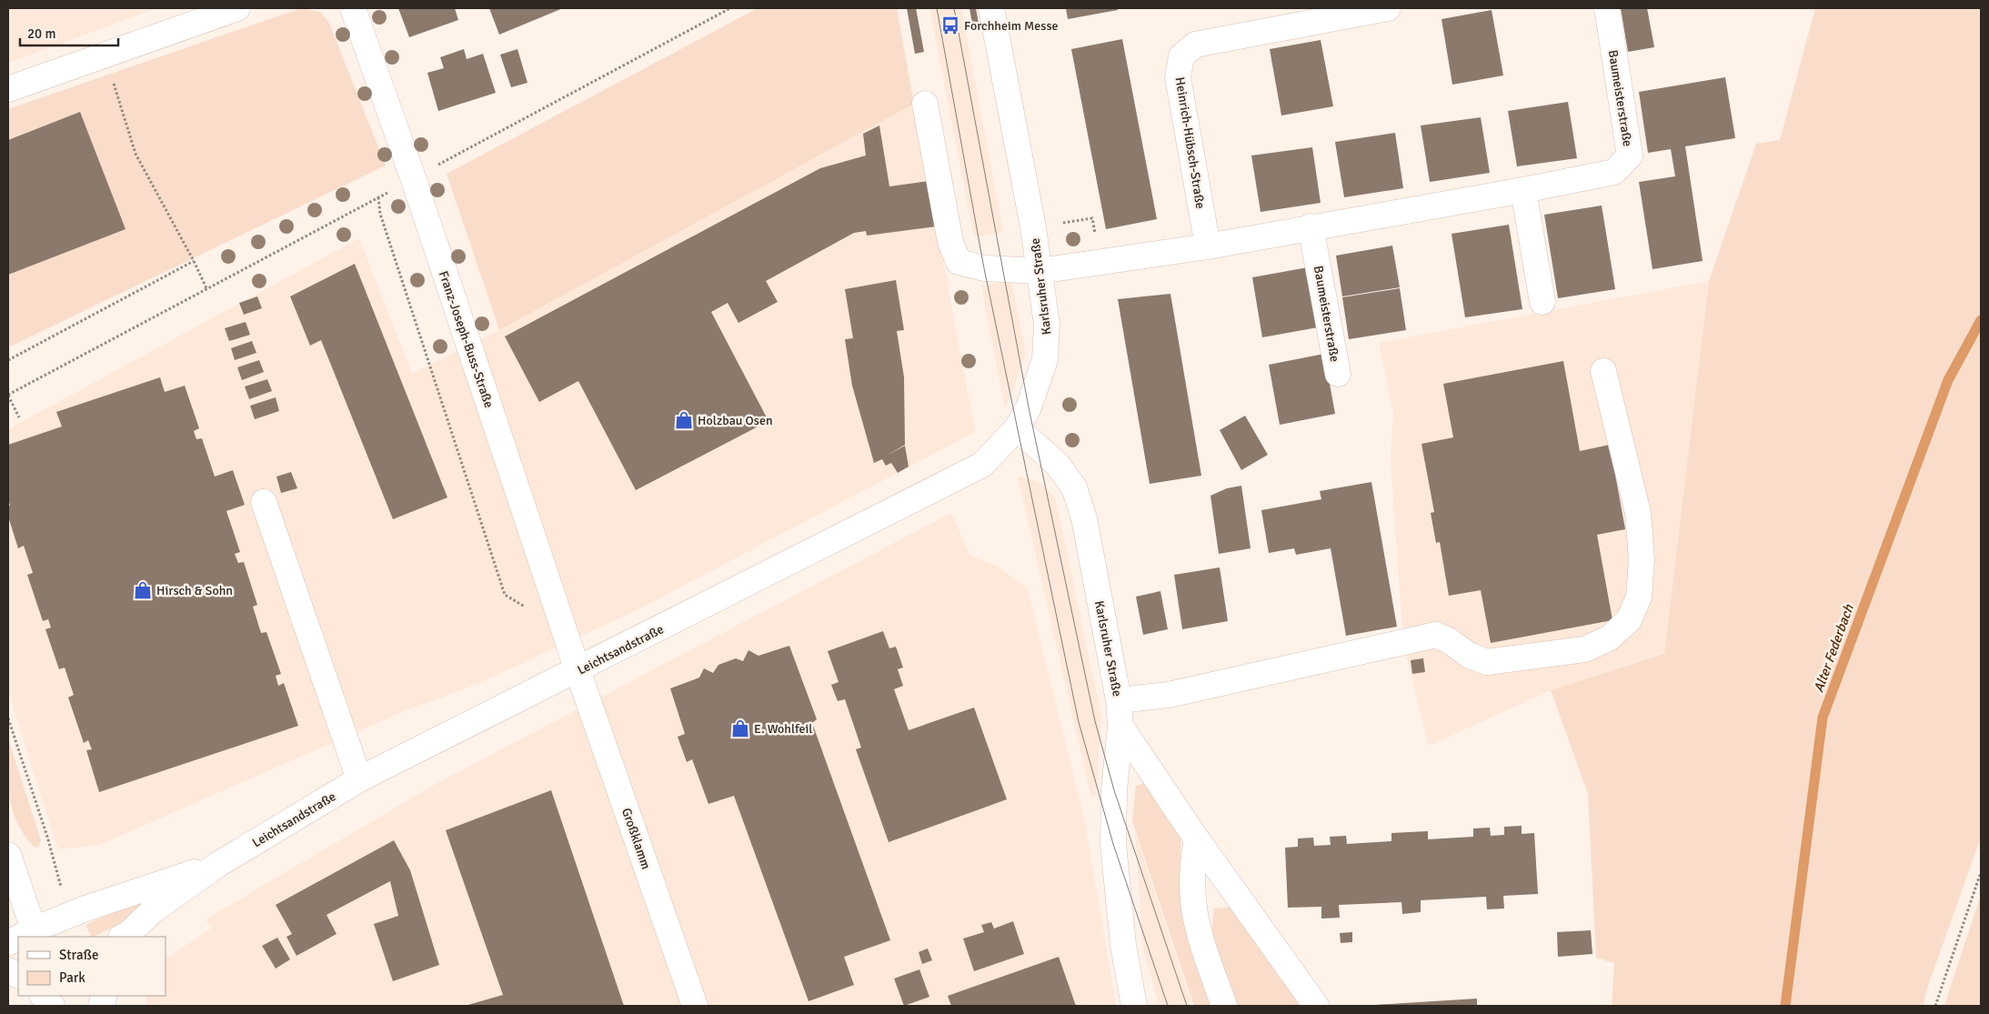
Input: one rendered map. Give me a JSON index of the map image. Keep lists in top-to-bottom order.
{
  "streets": {
    "street": [
      "Baumeisterstraße",
      "Heinrich-Hübsch-Straße",
      "Karlsruher Straße",
      "Franz-Joseph-Buss-Straße",
      "Leichtsandstraße",
      "Großklamm"
    ]
  },
  "crossings": [
    ["Baumeisterstraße", "Heinrich-Hübsch-Straße"],
    ["Karlsruher Straße", "Leichtsandstraße"],
    ["Franz-Joseph-Buss-Straße", "Leichtsandstraße"],
    ["Franz-Joseph-Buss-Straße", "Großklamm"],
    ["Leichtsandstraße", "Großklamm"]
  ],
  "water": ["Alter Federbach"],
  "places": {
    "bus stop": ["Forchheim Messe"],
    "shop": ["Holzbau Osen", "Hirsch & Sohn", "E. Wohlfeil"]
  },
  "legend": ["Straße", "Park"],
  "scale_bar": "20 m"
}
